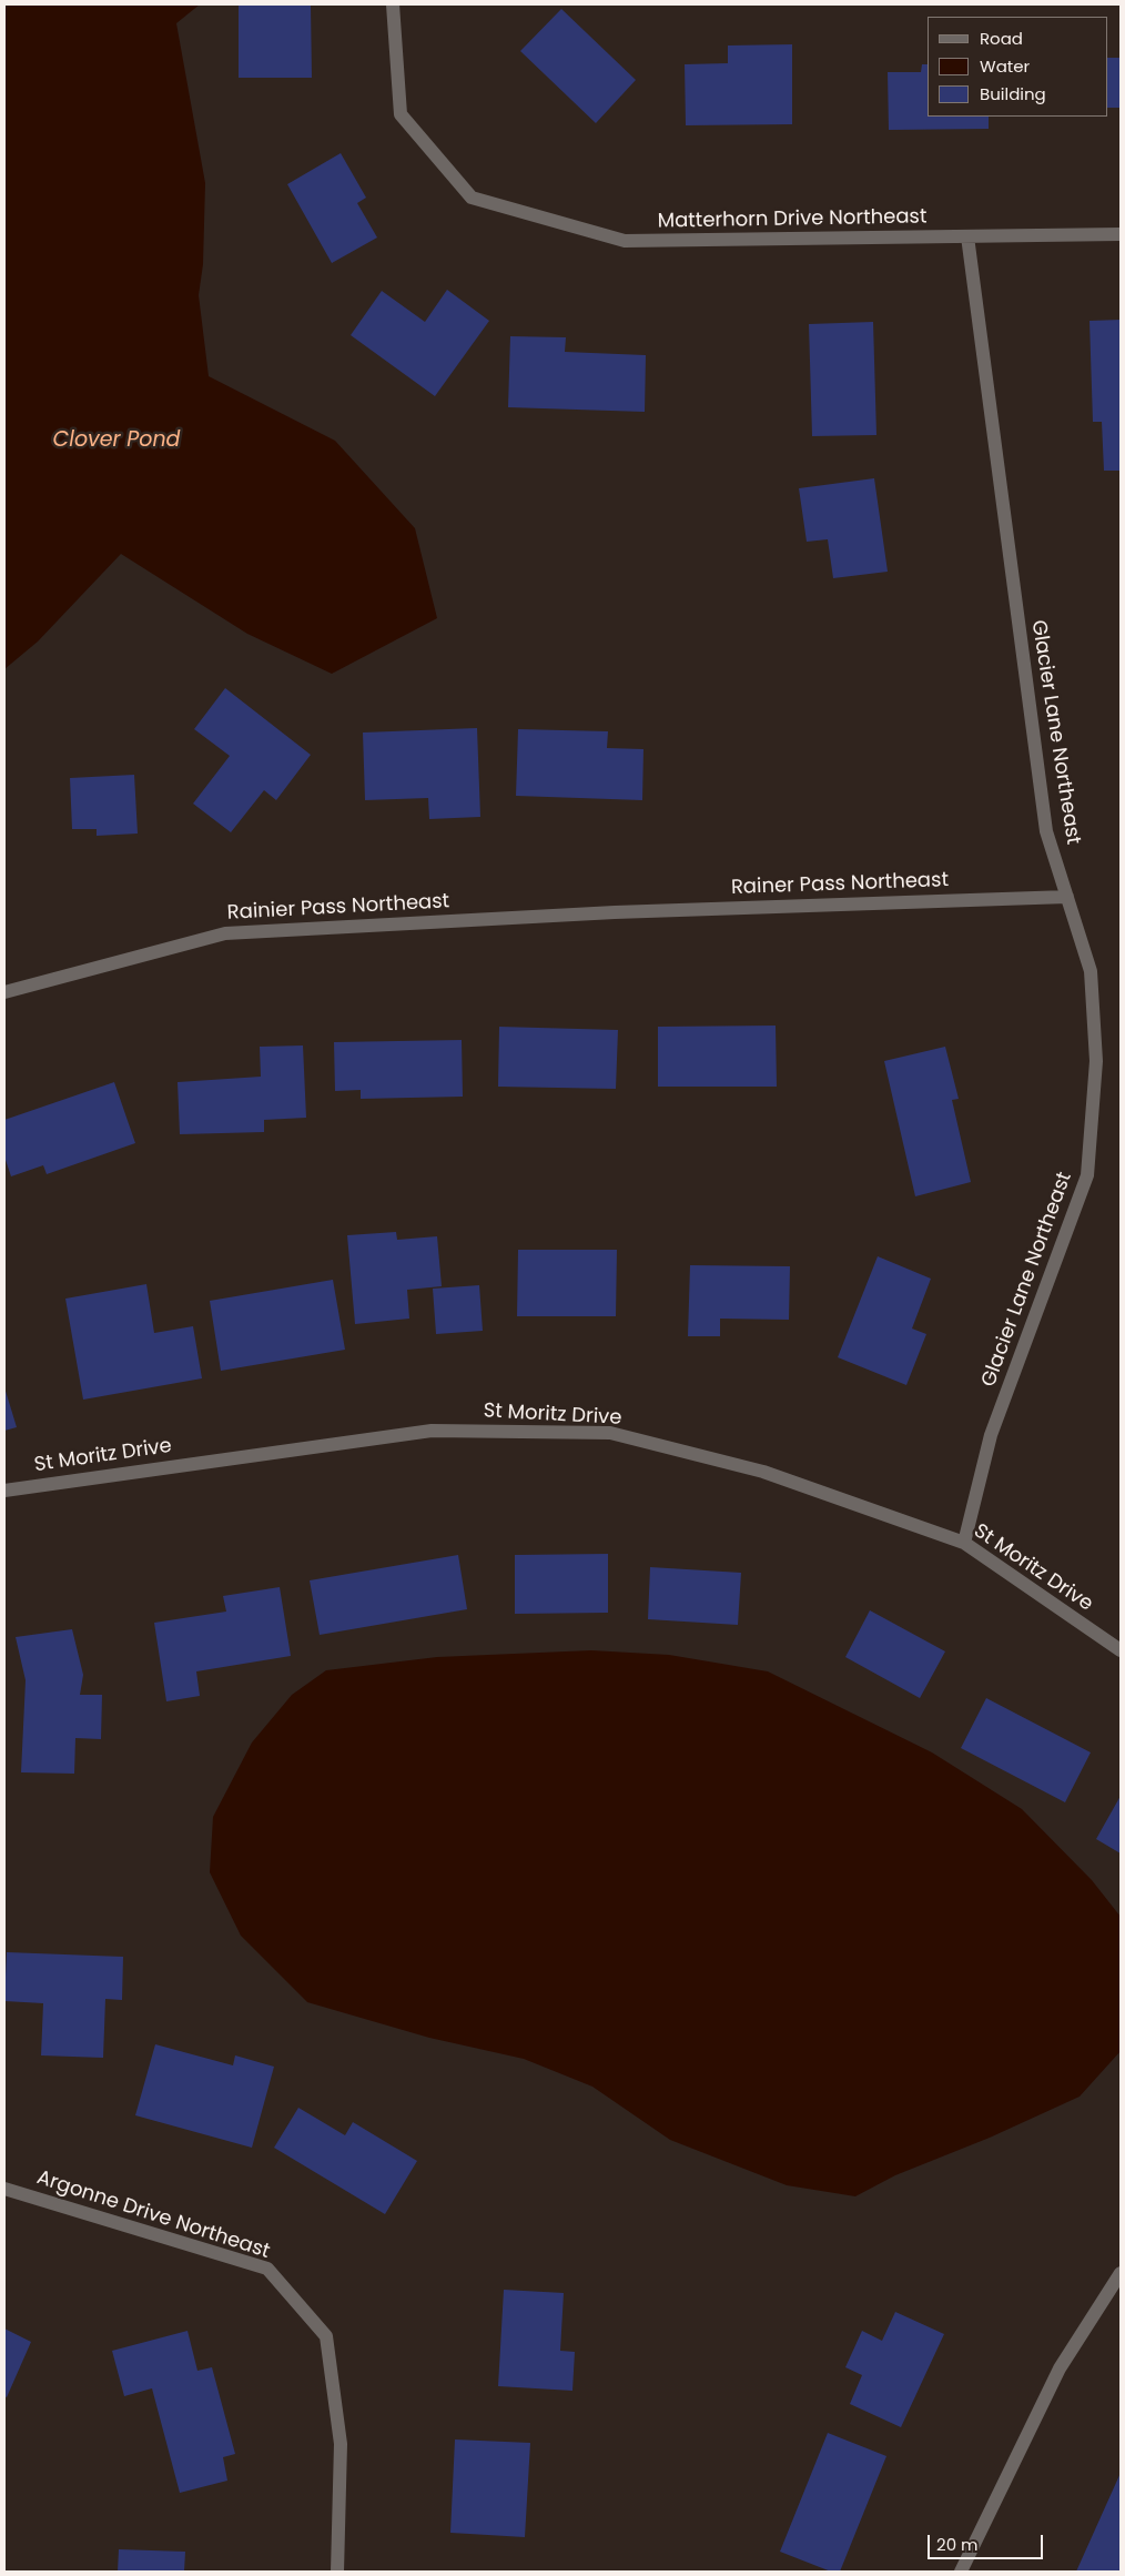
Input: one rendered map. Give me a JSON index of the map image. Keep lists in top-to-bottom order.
{
  "streets": {
    "street": [
      "Matterhorn Drive Northeast",
      "Glacier Lane Northeast",
      "Rainer Pass Northeast",
      "Rainier Pass Northeast",
      "St Moritz Drive",
      "Argonne Drive Northeast"
    ]
  },
  "crossings": [
    ["Matterhorn Drive Northeast", "Glacier Lane Northeast"],
    ["Glacier Lane Northeast", "Rainer Pass Northeast"],
    ["Glacier Lane Northeast", "St Moritz Drive"],
    ["Rainer Pass Northeast", "Rainier Pass Northeast"]
  ],
  "water": ["Clover Pond"],
  "legend": ["Road", "Water", "Building"],
  "scale_bar": "20 m"
}
